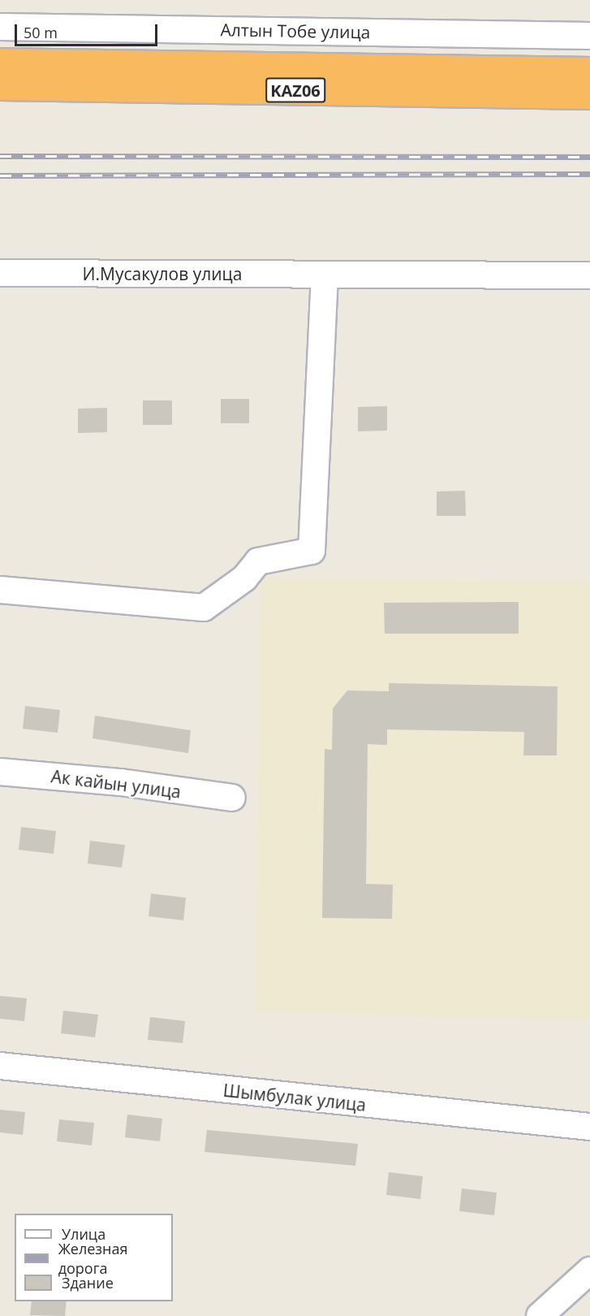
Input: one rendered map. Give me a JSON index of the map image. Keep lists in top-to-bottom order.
{
  "streets": {
    "highway": ["KАZ06"],
    "street": [
      "Алтын Тобе улица",
      "И.Мусакулов улица",
      "Ак кайын улица",
      "Шымбулак улица"
    ]
  },
  "legend": ["Улица", "Железная дорога", "Здание"],
  "scale_bar": "50 m"
}
